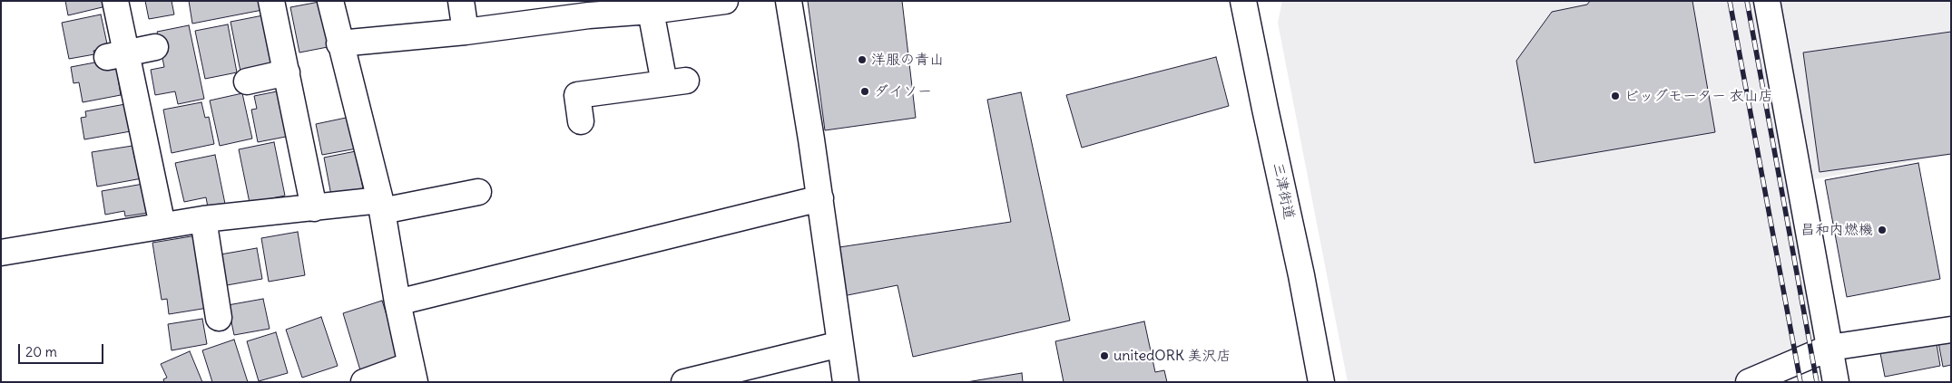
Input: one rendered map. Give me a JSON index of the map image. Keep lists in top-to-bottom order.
{
  "streets": {
    "street": ["三津街道"]
  },
  "places": [
    "洋服の青山",
    "ダイソー",
    "ビッグモーター 衣山店",
    "昌和内燃機",
    "unitedORK 美沢店"
  ],
  "scale_bar": "20 m"
}
